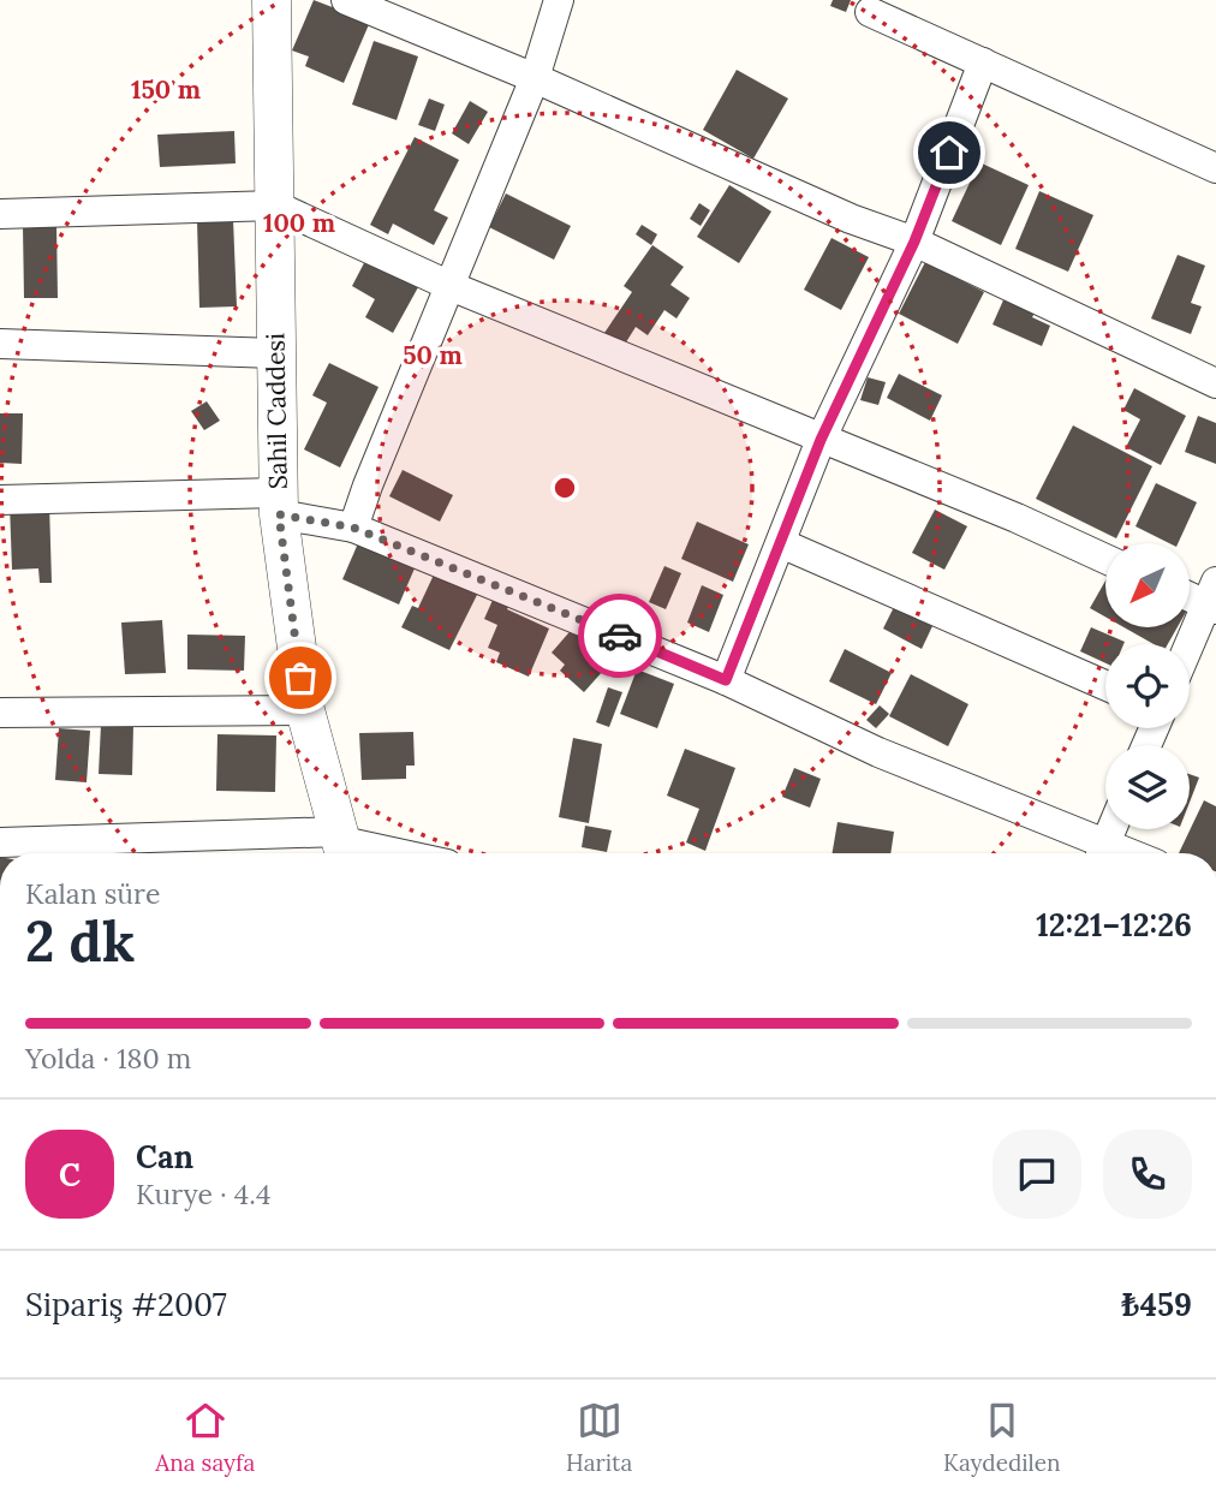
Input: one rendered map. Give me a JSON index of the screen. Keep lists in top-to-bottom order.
{
  "streets": {
    "street": ["Sahil Caddesi"]
  },
  "north": "bottom left",
  "page": {
    "heading": ["2 dk", "Kalan süre", "12:21–12:26"],
    "panel": [
      "Can",
      "Kurye · 4.4",
      "Sipariş #2007",
      "₺459"
    ],
    "bar": "Yolda · 180 m",
    "round": "C",
    "tabs": ["Ana sayfa", "Harita", "Kaydedilen"]
  },
  "rings": ["150 m", "100 m", "50 m"]
}
